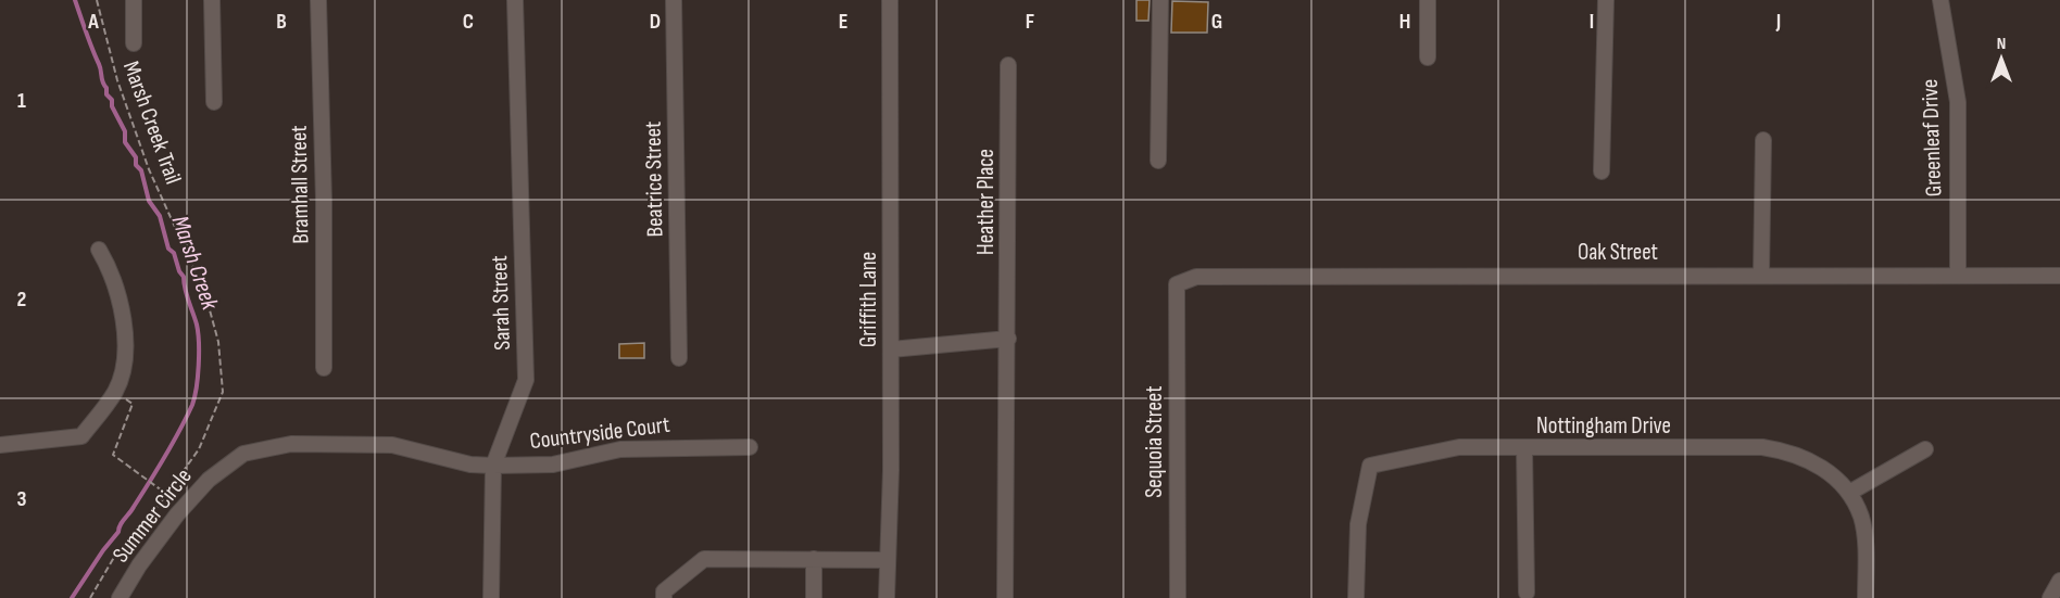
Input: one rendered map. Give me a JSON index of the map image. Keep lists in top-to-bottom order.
{
  "streets": {
    "street": [
      "Greenleaf Drive",
      "Beatrice Street",
      "Bramhall Street",
      "Heather Place",
      "Oak Street",
      "Griffith Lane",
      "Sarah Street",
      "Nottingham Drive",
      "Countryside Court",
      "Sequoia Street",
      "Summer Circle"
    ],
    "path": ["Marsh Creek Trail"]
  },
  "crossings": [
    ["Greenleaf Drive", "Oak Street"],
    ["Oak Street", "Sequoia Street"],
    ["Sarah Street", "Countryside Court"],
    ["Sarah Street", "Summer Circle"],
    ["Countryside Court", "Summer Circle"]
  ],
  "water": ["Marsh Creek"],
  "north": "top",
  "grid": {
    "columns": [
      "A",
      "B",
      "C",
      "D",
      "E",
      "F",
      "G",
      "H",
      "I",
      "J"
    ],
    "rows": ["1", "2", "3"]
  }
}
